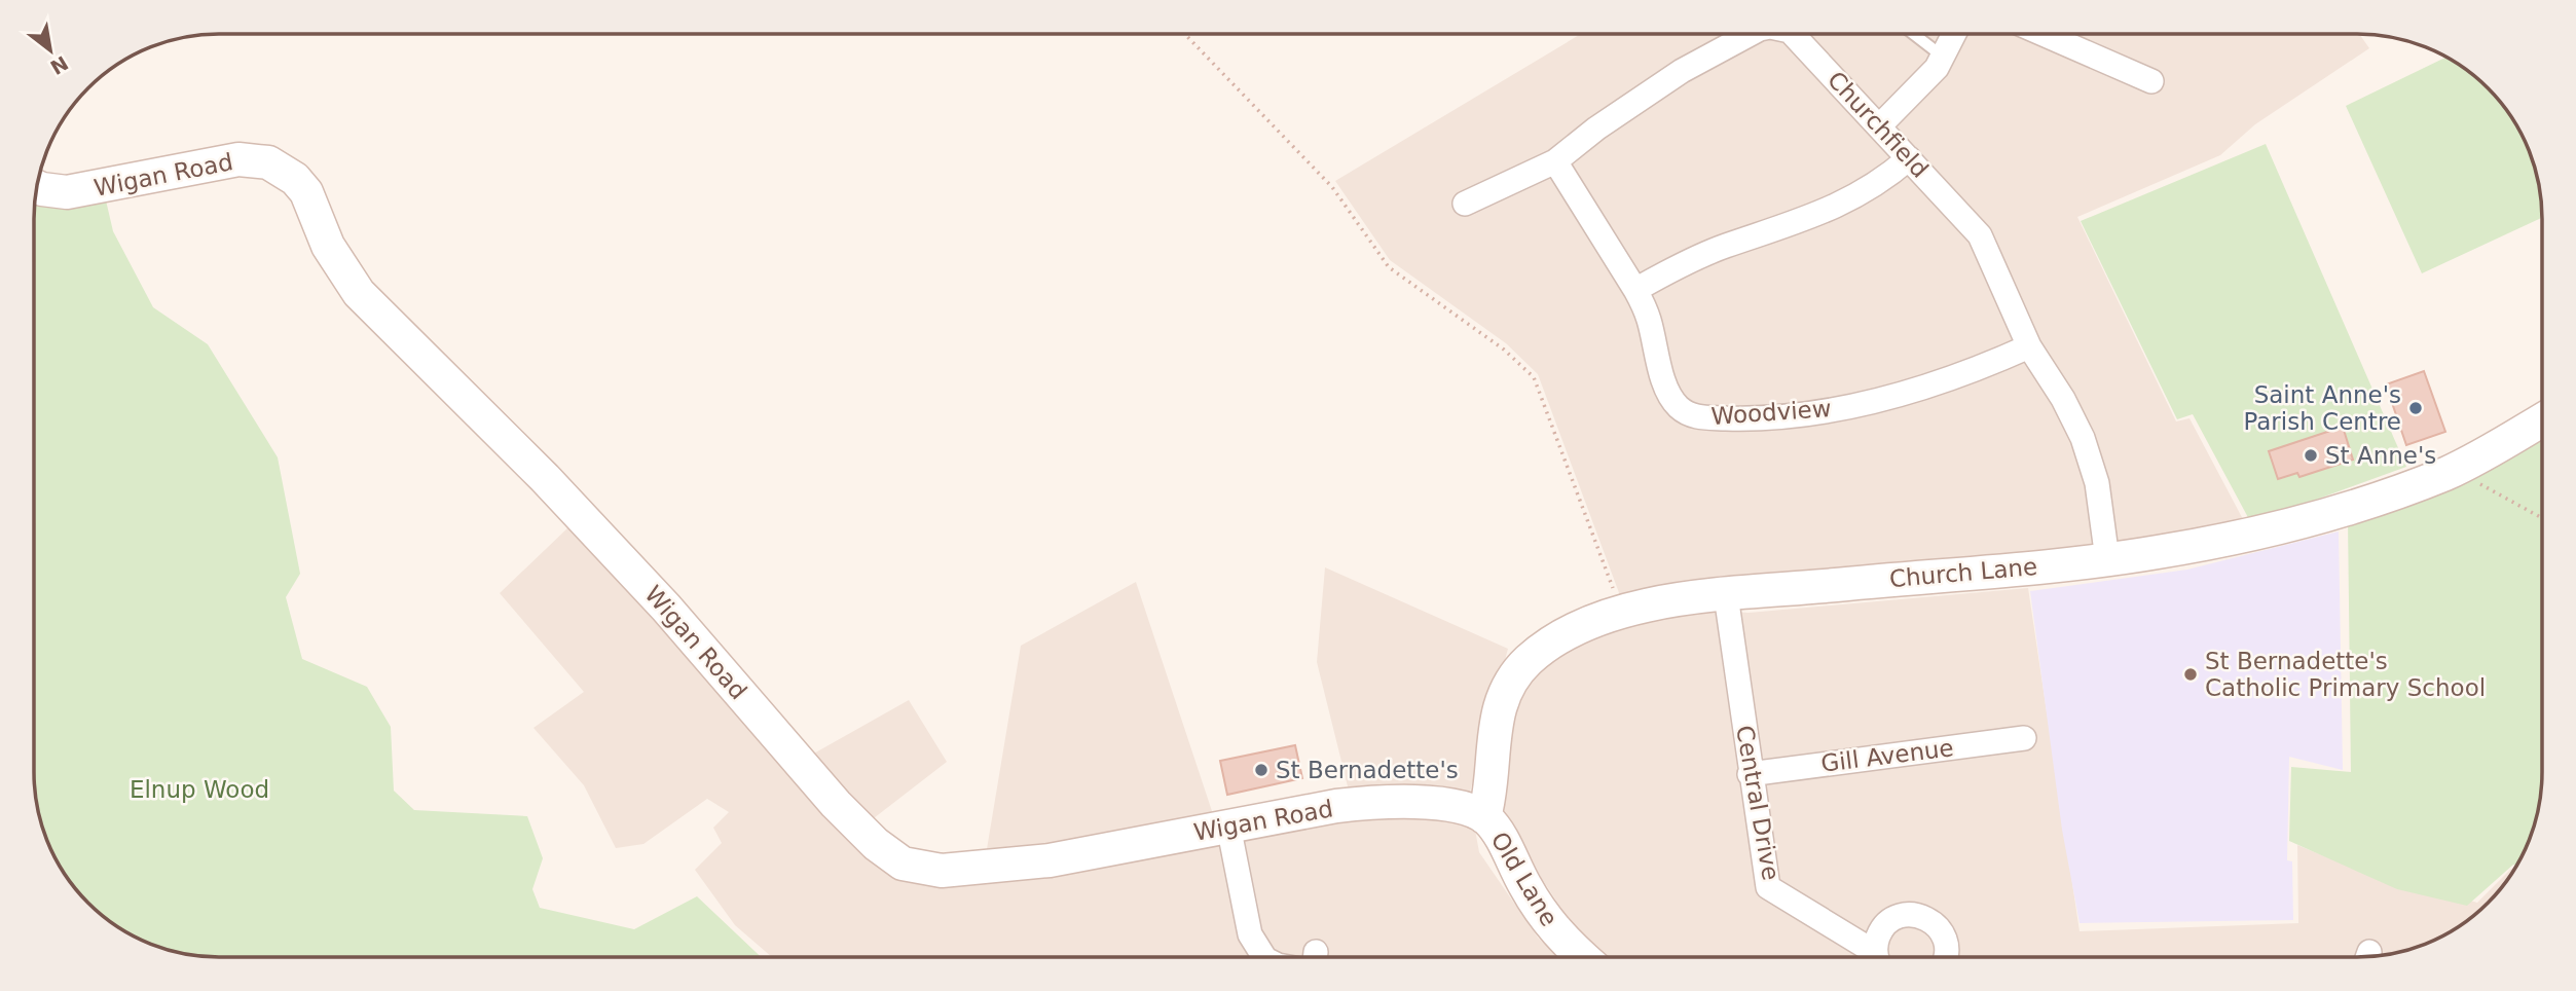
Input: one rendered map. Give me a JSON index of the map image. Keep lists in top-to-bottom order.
{
  "streets": {
    "main road": ["Wigan Road", "Church Lane", "Old Lane"],
    "street": [
      "Churchfield",
      "Woodview",
      "Gill Avenue",
      "Central Drive"
    ]
  },
  "crossings": [
    ["Churchfield", "Woodview"],
    ["Churchfield", "Church Lane"],
    ["Wigan Road", "Church Lane"],
    ["Wigan Road", "Old Lane"],
    ["Church Lane", "Central Drive"],
    ["Church Lane", "Old Lane"],
    ["Gill Avenue", "Central Drive"]
  ],
  "parks": ["Elnup Wood"],
  "places": [
    "Saint Anne's Parish Centre",
    "St Anne's",
    "St Bernadette's Catholic Primary School",
    "St Bernadette's"
  ],
  "north": "bottom right"
}
